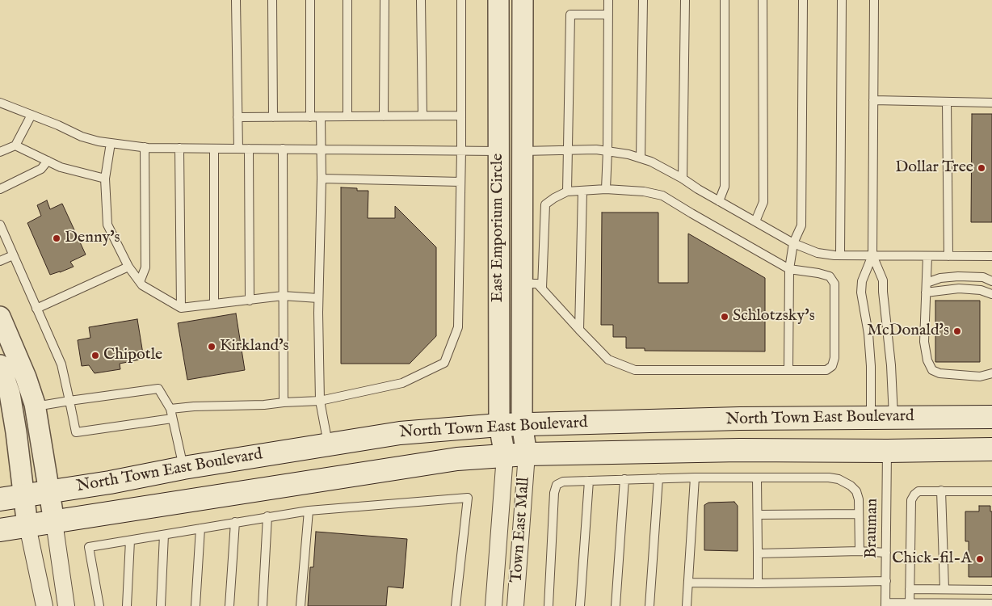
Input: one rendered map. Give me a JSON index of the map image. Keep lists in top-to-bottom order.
{
  "streets": {
    "main road": ["North Town East Boulevard"],
    "street": ["East Emporium Circle", "Town East Mall"],
    "lane": ["Brauman"]
  },
  "crossings": [
    ["East Emporium Circle", "North Town East Boulevard"],
    ["East Emporium Circle", "Town East Mall"],
    ["North Town East Boulevard", "Brauman"],
    ["North Town East Boulevard", "Town East Mall"]
  ],
  "places": [
    "Dollar Tree",
    "Denny's",
    "Schlotzsky's",
    "McDonald's",
    "Kirkland's",
    "Chipotle",
    "Chick-fil-A"
  ]
}
